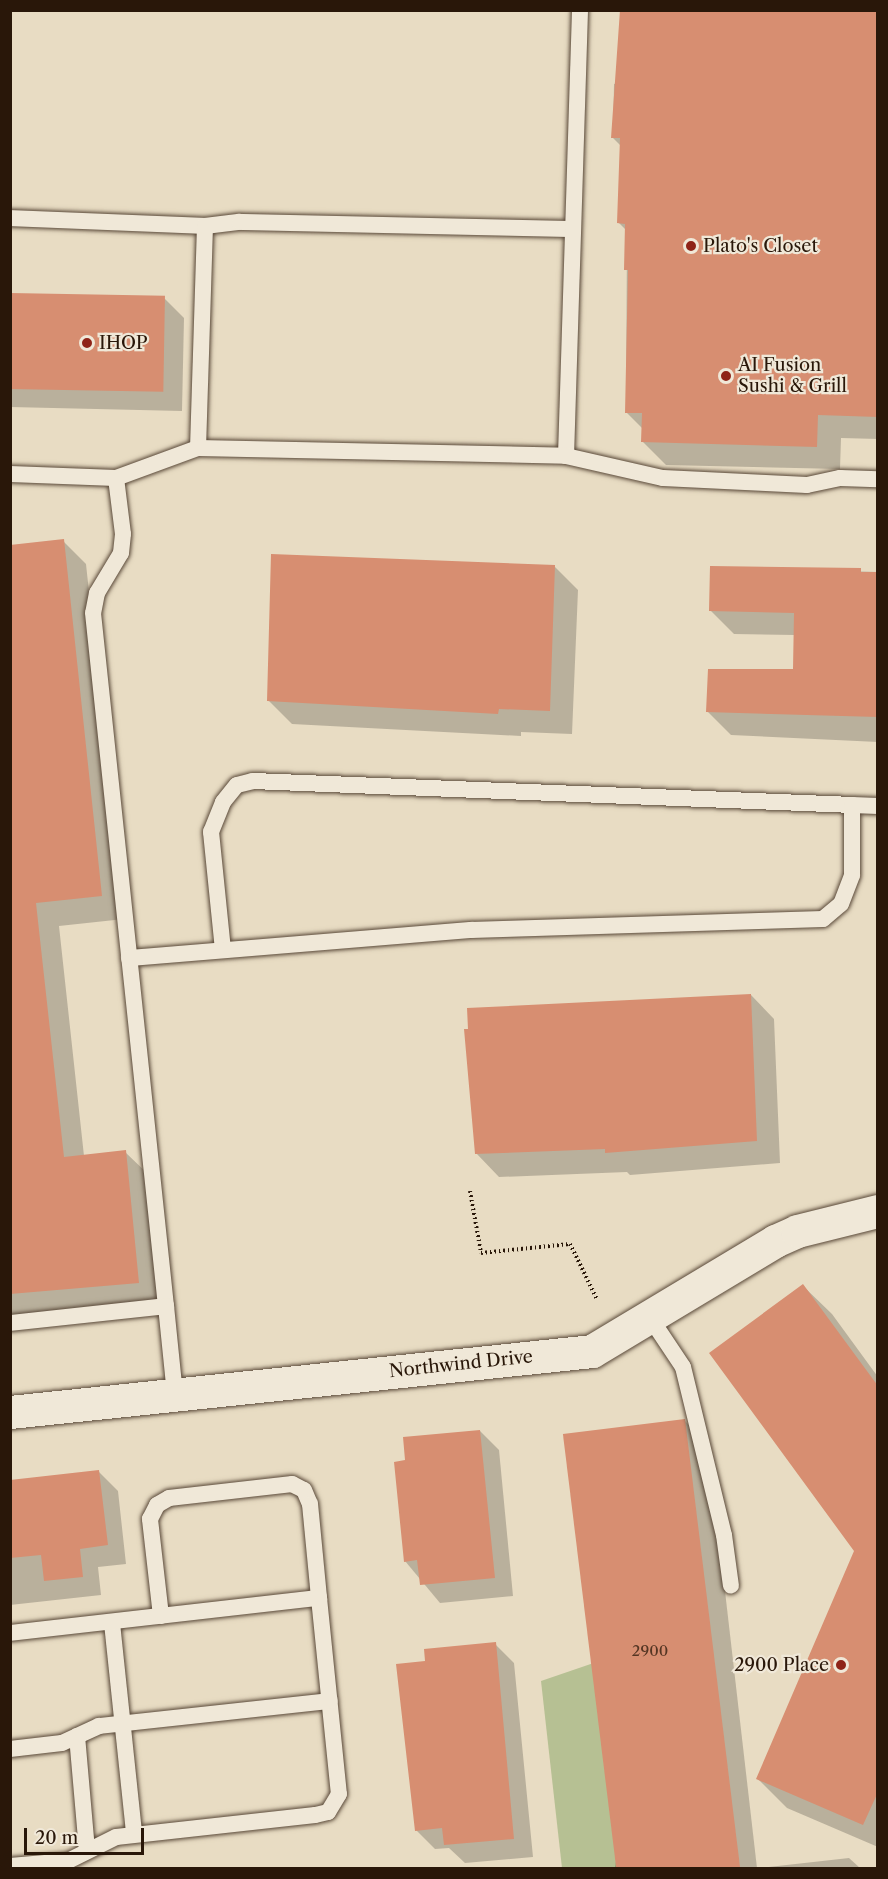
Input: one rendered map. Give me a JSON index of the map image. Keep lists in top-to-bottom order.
{
  "streets": {
    "street": ["Northwind Drive"]
  },
  "places": [
    "Plato's Closet",
    "IHOP",
    "AI Fusion Sushi & Grill",
    "2900 Place"
  ],
  "house_numbers": ["2900"],
  "scale_bar": "20 m"
}
